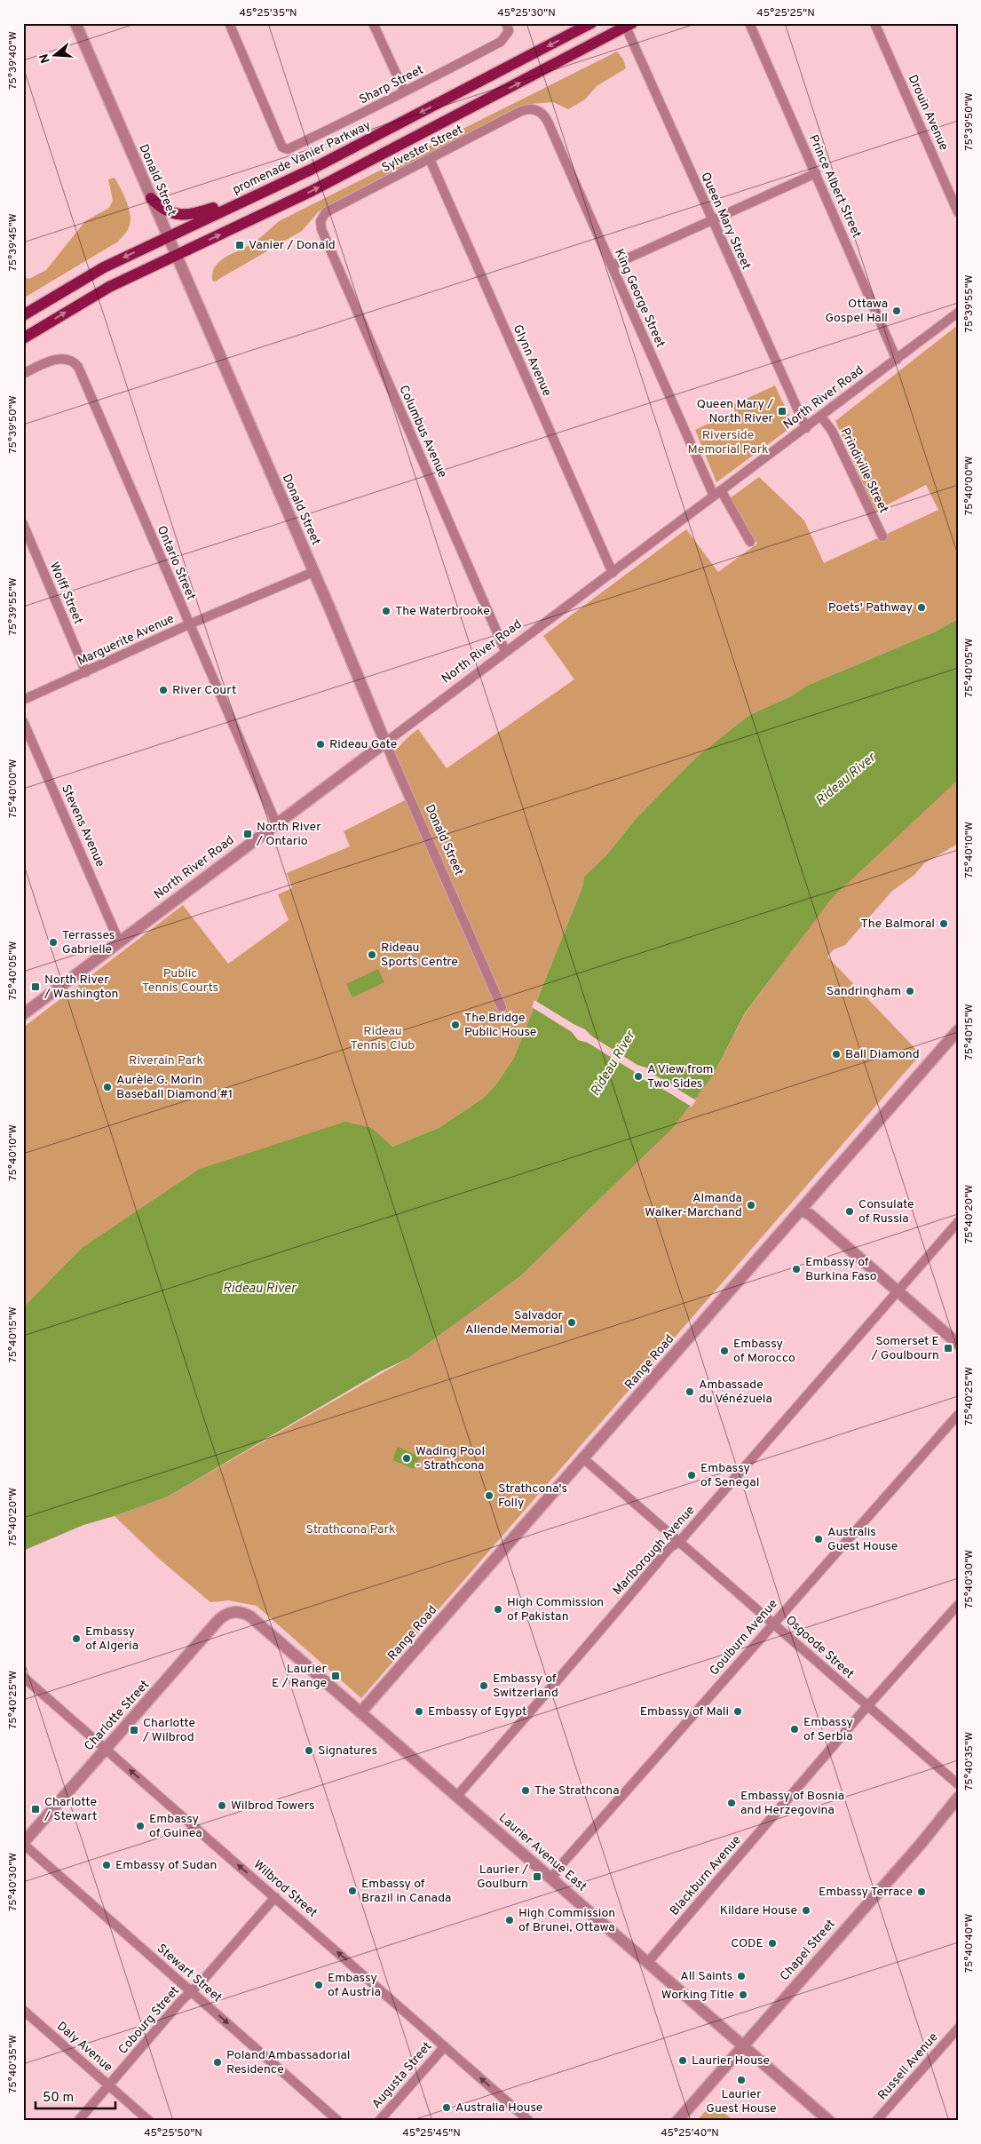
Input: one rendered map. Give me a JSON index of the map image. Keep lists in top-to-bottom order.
{
  "streets": {
    "main road": ["promenade Vanier Parkway"],
    "street": [
      "Sharp Street",
      "Drouin Avenue",
      "Sylvester Street",
      "Donald Street",
      "Prince Albert Street",
      "Queen Mary Street",
      "King George Street",
      "Glynn Avenue",
      "North River Road",
      "Columbus Avenue",
      "Prindiville Street",
      "Ontario Street",
      "Wolff Street",
      "Marguerite Avenue",
      "Stevens Avenue",
      "Range Road",
      "Marlborough Avenue",
      "Goulburn Avenue",
      "Osgoode Street",
      "Charlotte Street",
      "Laurier Avenue East",
      "Blackburn Avenue",
      "Wilbrod Street",
      "Chapel Street",
      "Stewart Street",
      "Cobourg Street",
      "Daly Avenue",
      "Russell Avenue",
      "Augusta Street"
    ]
  },
  "crossings": [
    ["Sylvester Street", "King George Street"],
    ["Sylvester Street", "Glynn Avenue"],
    ["Sylvester Street", "Columbus Avenue"],
    ["promenade Vanier Parkway", "Donald Street"],
    ["Donald Street", "North River Road"],
    ["Donald Street", "Marguerite Avenue"],
    ["Prince Albert Street", "North River Road"],
    ["Queen Mary Street", "North River Road"],
    ["King George Street", "North River Road"],
    ["Glynn Avenue", "North River Road"],
    ["North River Road", "Columbus Avenue"],
    ["North River Road", "Prindiville Street"],
    ["North River Road", "Ontario Street"],
    ["North River Road", "Stevens Avenue"],
    ["Ontario Street", "Marguerite Avenue"],
    ["Wolff Street", "Marguerite Avenue"],
    ["Range Road", "Osgoode Street"],
    ["Range Road", "Laurier Avenue East"],
    ["Marlborough Avenue", "Osgoode Street"],
    ["Marlborough Avenue", "Laurier Avenue East"],
    ["Goulburn Avenue", "Osgoode Street"],
    ["Goulburn Avenue", "Laurier Avenue East"],
    ["Osgoode Street", "Blackburn Avenue"],
    ["Charlotte Street", "Laurier Avenue East"],
    ["Charlotte Street", "Wilbrod Street"],
    ["Charlotte Street", "Stewart Street"],
    ["Laurier Avenue East", "Blackburn Avenue"],
    ["Laurier Avenue East", "Chapel Street"],
    ["Wilbrod Street", "Cobourg Street"],
    ["Wilbrod Street", "Augusta Street"],
    ["Stewart Street", "Cobourg Street"],
    ["Cobourg Street", "Daly Avenue"]
  ],
  "one_way": ["Wilbrod Street", "Stewart Street"],
  "water": ["Rideau River"],
  "parks": [
    "Riverside Memorial Park",
    "Public Tennis Courts",
    "Rideau Tennis Club",
    "Riverain Park",
    "Strathcona Park"
  ],
  "places": {
    "transit": [
      "Vanier / Donald",
      "Queen Mary / North River",
      "North River / Ontario",
      "North River / Washington",
      "Somerset E / Goulbourn",
      "Laurier E / Range",
      "Charlotte / Wilbrod",
      "Charlotte / Stewart",
      "Laurier / Goulburn"
    ],
    "other": [
      "Ottawa Gospel Hall",
      "Poets' Pathway",
      "The Waterbrooke",
      "River Court",
      "Rideau Gate",
      "The Balmoral",
      "Terrasses Gabrielle",
      "Rideau Sports Centre",
      "Sandringham",
      "The Bridge Public House",
      "Ball Diamond",
      "A View from Two Sides",
      "Aurèle G. Morin Baseball Diamond #1",
      "Almanda Walker-Marchand",
      "Consulate of Russia",
      "Embassy of Burkina Faso",
      "Salvador Allende Memorial",
      "Embassy of Morocco",
      "Ambassade du Vénézuela",
      "Wading Pool - Strathcona",
      "Embassy of Senegal",
      "Strathcona's Folly",
      "Australis Guest House",
      "High Commission of Pakistan",
      "Embassy of Algeria",
      "Embassy of Switzerland",
      "Embassy of Egypt",
      "Embassy of Mali",
      "Embassy of Serbia",
      "Signatures",
      "The Strathcona",
      "Embassy of Bosnia and Herzegovina",
      "Wilbrod Towers",
      "Embassy of Guinea",
      "Embassy of Sudan",
      "Embassy of Brazil in Canada",
      "Embassy Terrace",
      "Kildare House",
      "High Commission of Brunei, Ottawa",
      "CODE",
      "All Saints",
      "Embassy of Austria",
      "Working Title",
      "Laurier House",
      "Poland Ambassadorial Residence",
      "Laurier Guest House",
      "Australia House"
    ]
  },
  "scale_bar": "50 m",
  "north": "left",
  "coordinates": [
    "45°25'35\"N",
    "45°25'30\"N",
    "45°25'25\"N",
    "75°39'40\"W",
    "75°39'50\"W",
    "75°39'45\"W",
    "75°39'55\"W",
    "75°40'00\"W",
    "75°40'05\"W",
    "75°40'10\"W",
    "75°40'15\"W",
    "75°40'20\"W",
    "75°40'25\"W",
    "75°40'30\"W",
    "75°40'35\"W",
    "75°40'40\"W",
    "45°25'50\"N",
    "45°25'45\"N",
    "45°25'40\"N"
  ]
}
